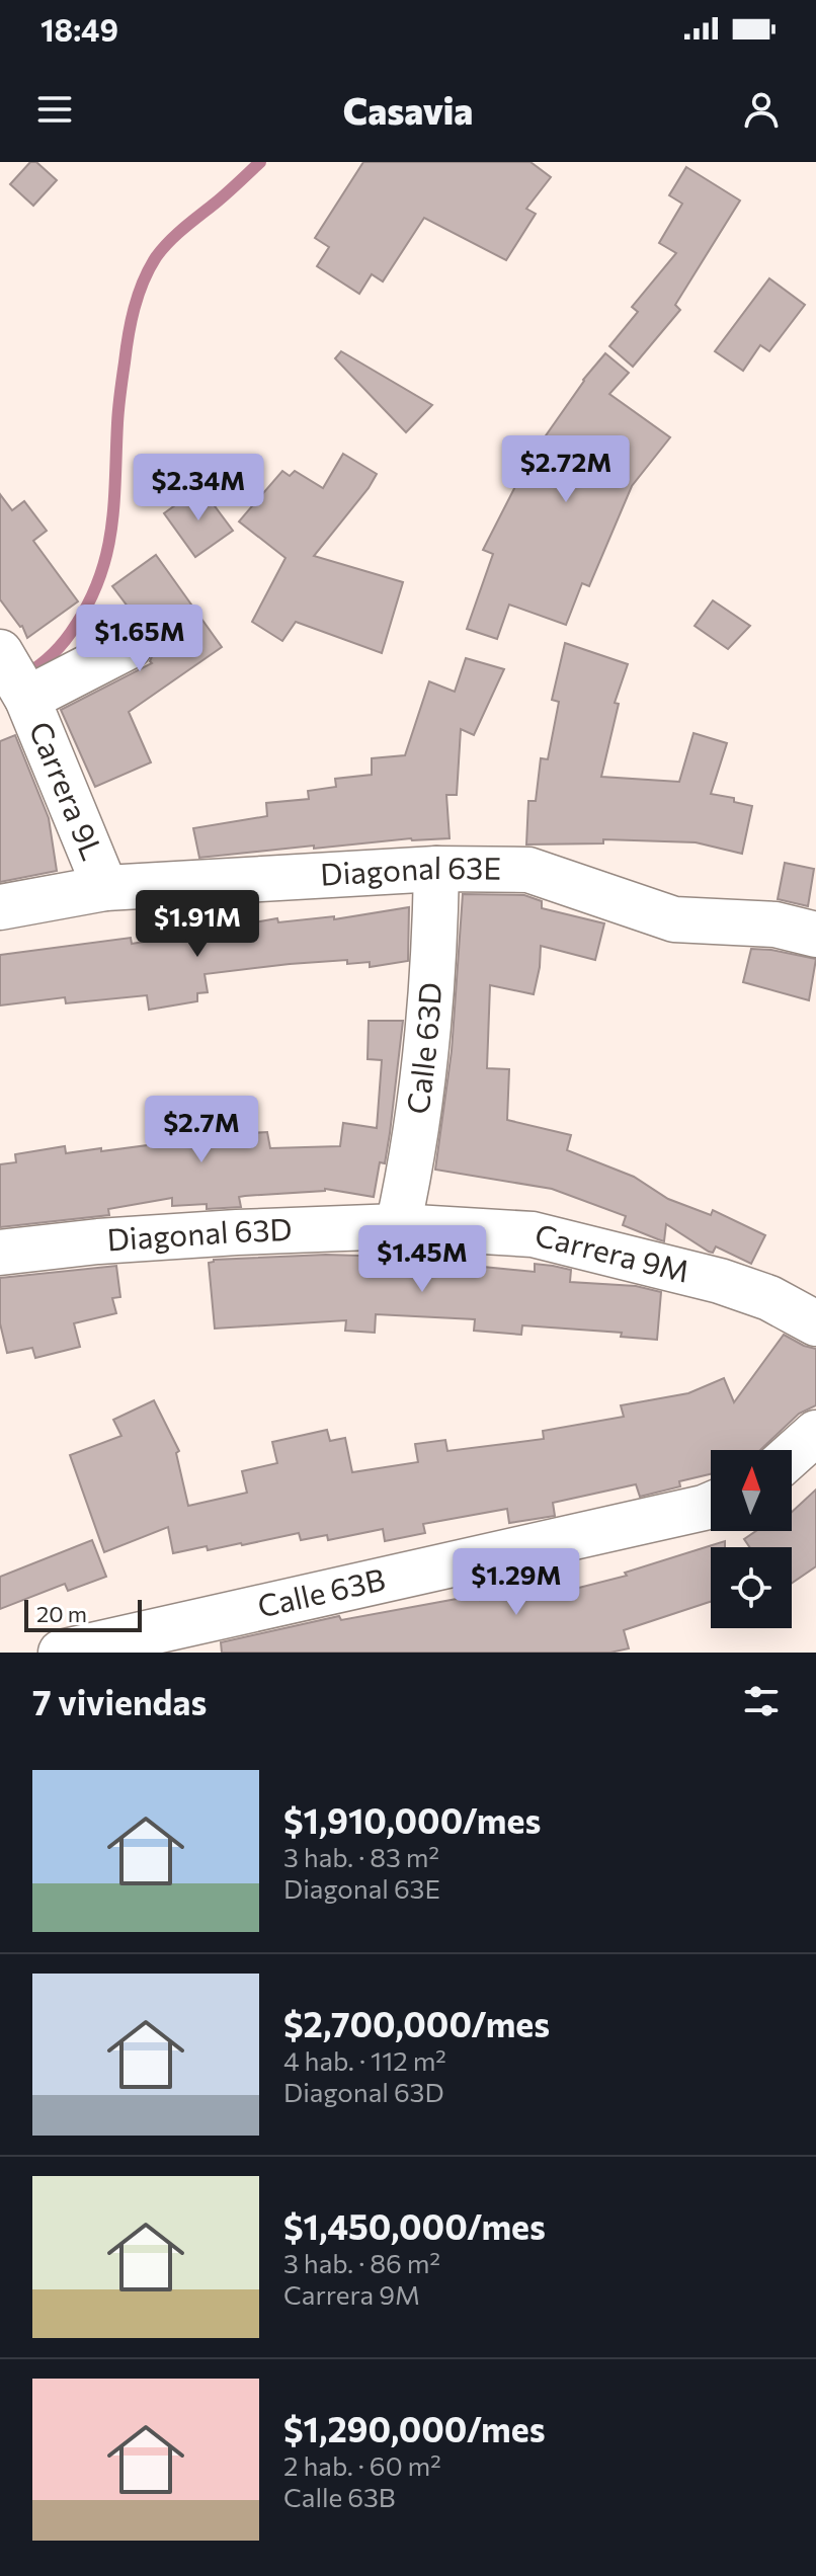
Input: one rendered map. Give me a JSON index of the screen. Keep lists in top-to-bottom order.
{
  "streets": {
    "street": [
      "Carrera 9L",
      "Diagonal 63E",
      "Calle 63D",
      "Diagonal 63D",
      "Carrera 9M",
      "Calle 63B"
    ]
  },
  "crossings": [
    ["Carrera 9L", "Diagonal 63E"],
    ["Diagonal 63E", "Calle 63D"],
    ["Calle 63D", "Diagonal 63D"],
    ["Calle 63D", "Carrera 9M"],
    ["Diagonal 63D", "Carrera 9M"]
  ],
  "scale_bar": "20 m",
  "north": "top",
  "page": {
    "status": "18:49",
    "header": "Casavia",
    "price": [
      "$2.72M",
      "$2.34M",
      "$1.65M",
      "$1.91M",
      "$2.7M",
      "$1.45M",
      "$1.29M"
    ],
    "scale": "20 m",
    "heading": "7 viviendas",
    "list": [
      {
        "name": "$1,910,000/mes",
        "note": "3 hab. · 83 m² · Diagonal 63E"
      },
      {
        "name": "$2,700,000/mes",
        "note": "4 hab. · 112 m² · Diagonal 63D"
      },
      {
        "name": "$1,450,000/mes",
        "note": "3 hab. · 86 m² · Carrera 9M"
      },
      {
        "name": "$1,290,000/mes",
        "note": "2 hab. · 60 m² · Calle 63B"
      }
    ]
  }
}
